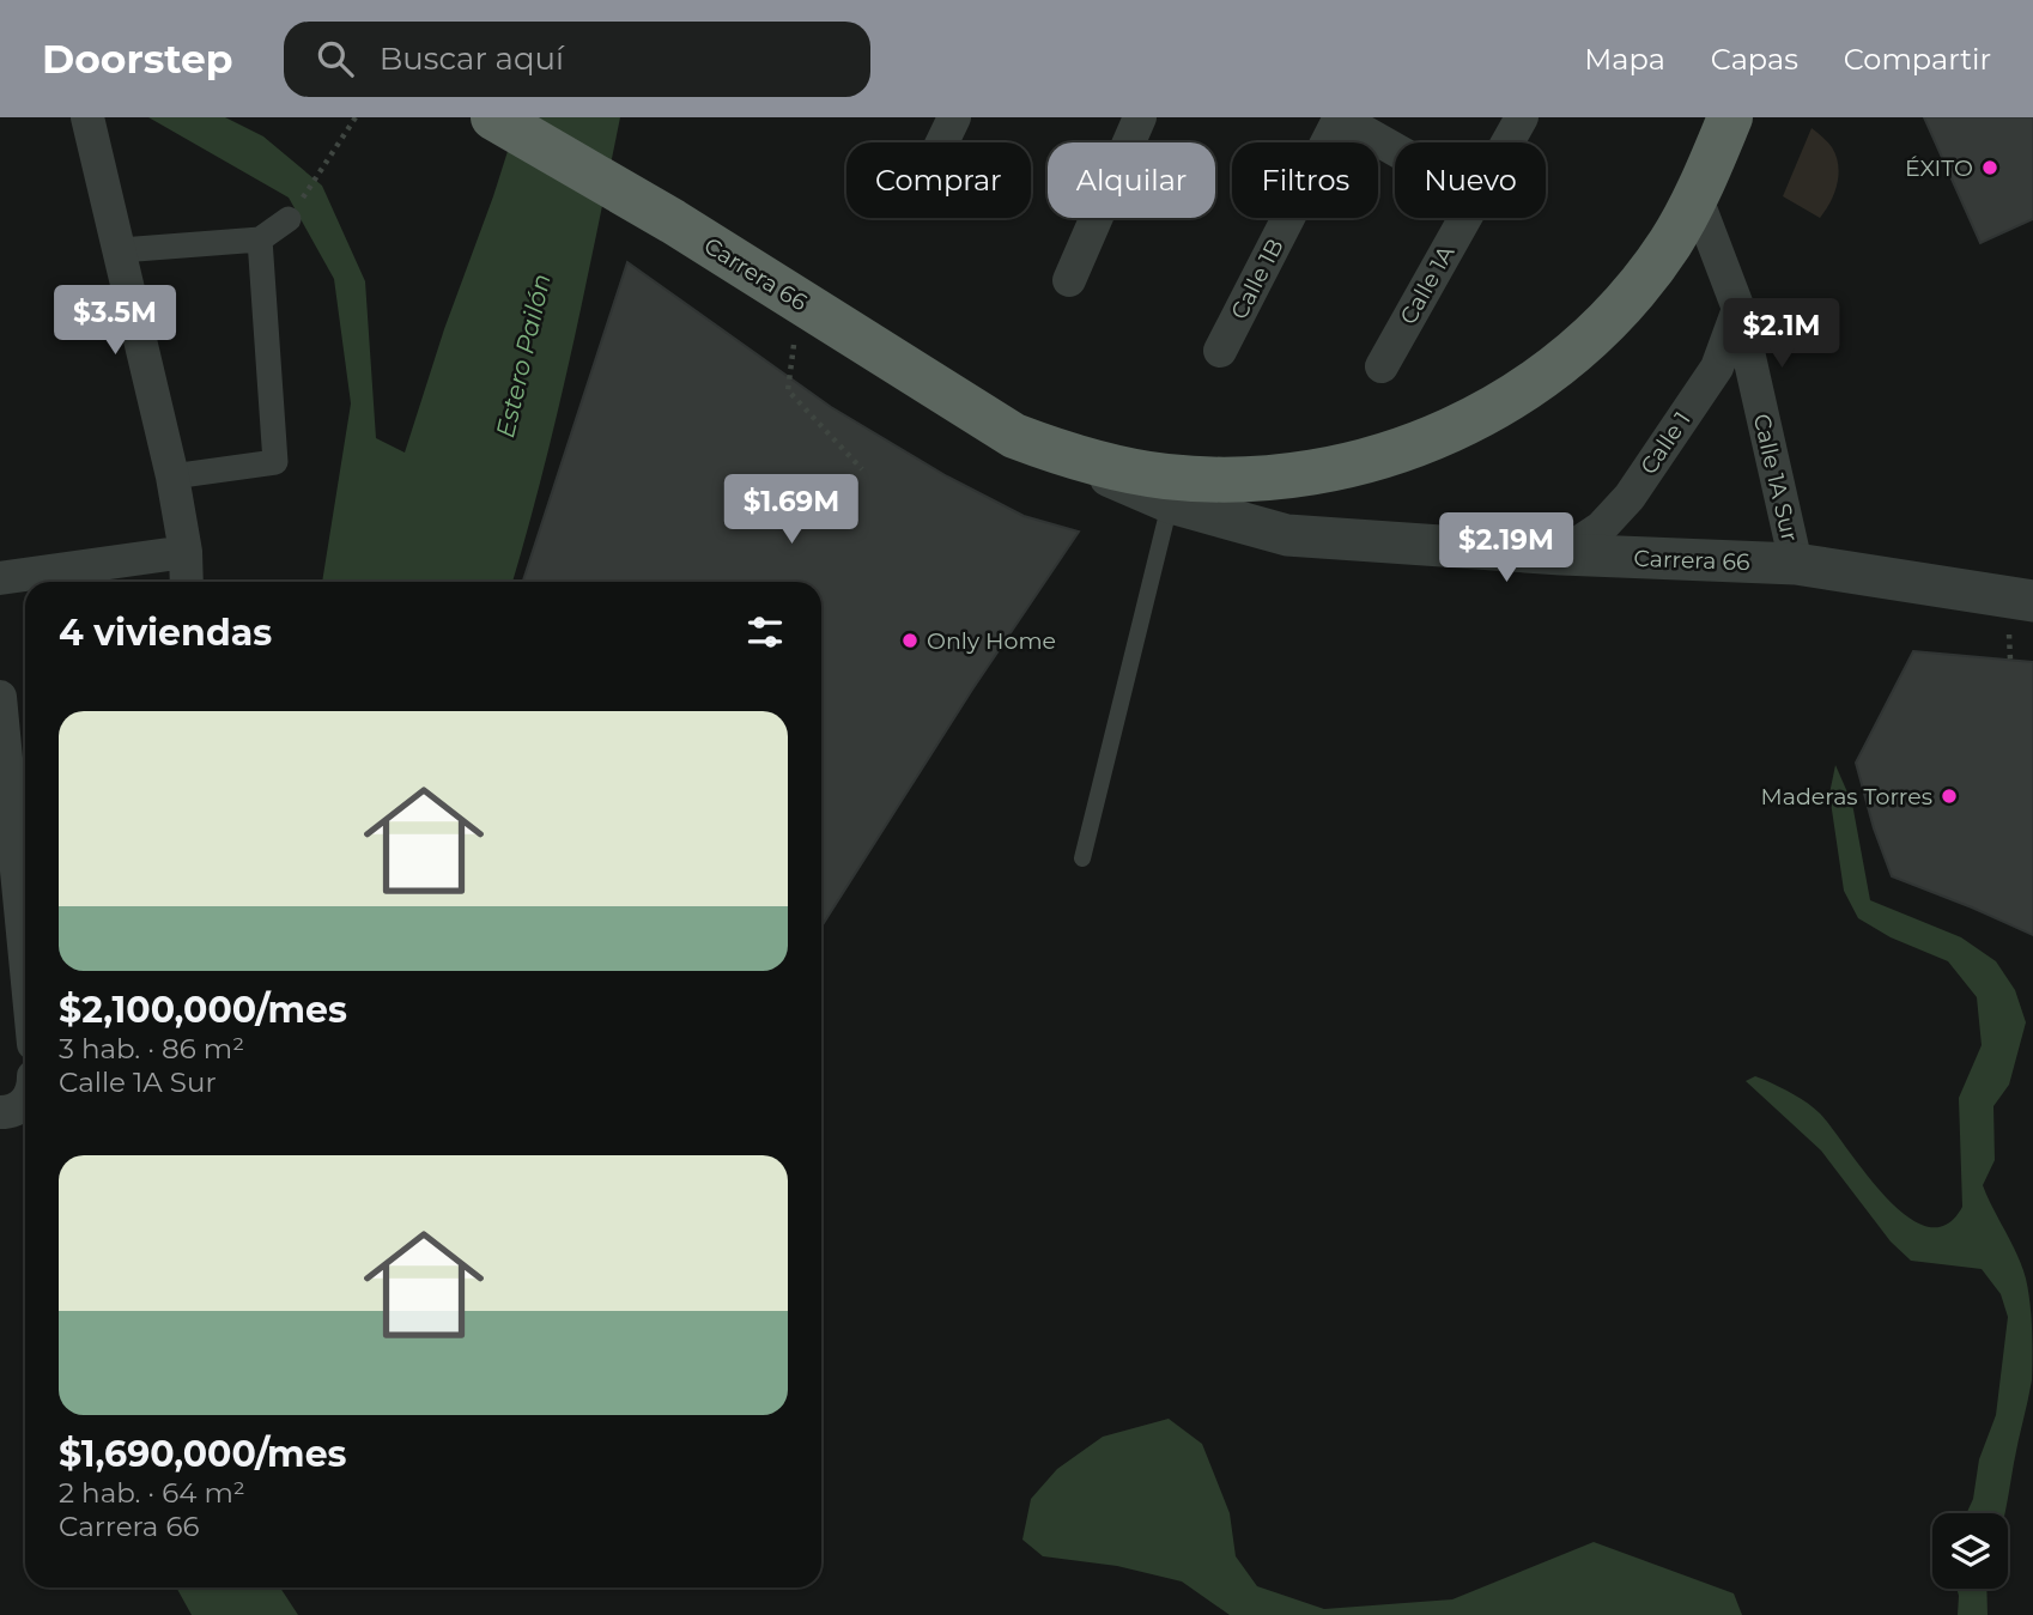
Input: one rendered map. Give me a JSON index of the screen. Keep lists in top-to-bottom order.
{
  "streets": {
    "highway": ["Carrera 66"],
    "street": [
      "Calle 1B",
      "Calle 1A",
      "Calle 1",
      "Calle 1A Sur"
    ]
  },
  "crossings": [
    ["Carrera 66", "Calle 1"],
    ["Carrera 66", "Calle 1A Sur"],
    ["Calle 1", "Calle 1A Sur"]
  ],
  "water": ["Estero Pailón"],
  "places": ["ÉXITO", "Only Home", "Maderas Torres"],
  "page": {
    "header": "Doorstep",
    "search": "Buscar aquí",
    "nav": ["Mapa", "Capas", "Compartir"],
    "chip": [
      "Comprar",
      "Alquilar",
      "Filtros",
      "Nuevo"
    ],
    "price": [
      "$3.5M",
      "$2.1M",
      "$1.69M",
      "$2.19M"
    ],
    "heading": "4 viviendas",
    "list": [
      {
        "name": "$2,100,000/mes",
        "note": "3 hab. · 86 m² · Calle 1A Sur"
      },
      {
        "name": "$1,690,000/mes",
        "note": "2 hab. · 64 m² · Carrera 66"
      }
    ]
  }
}
